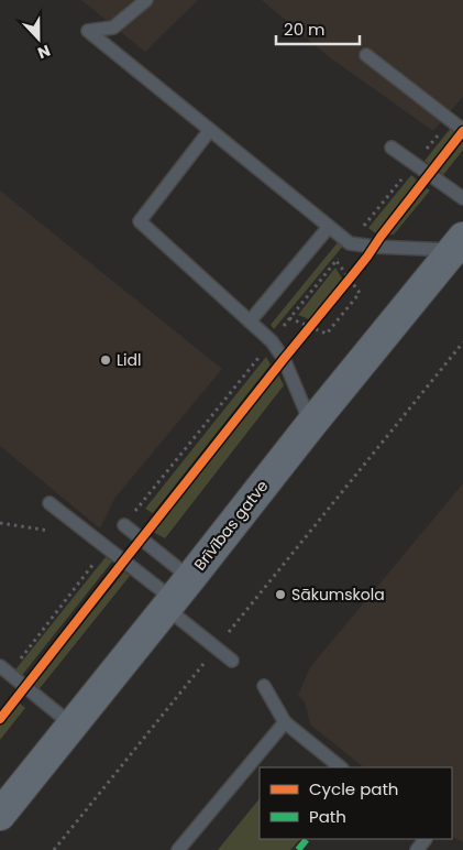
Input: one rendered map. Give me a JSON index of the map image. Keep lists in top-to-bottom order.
{
  "streets": {
    "highway": ["Brīvības gatve"]
  },
  "places": ["Lidl", "Sākumskola"],
  "legend": ["Cycle path", "Path"],
  "scale_bar": "20 m",
  "north": "bottom"
}
